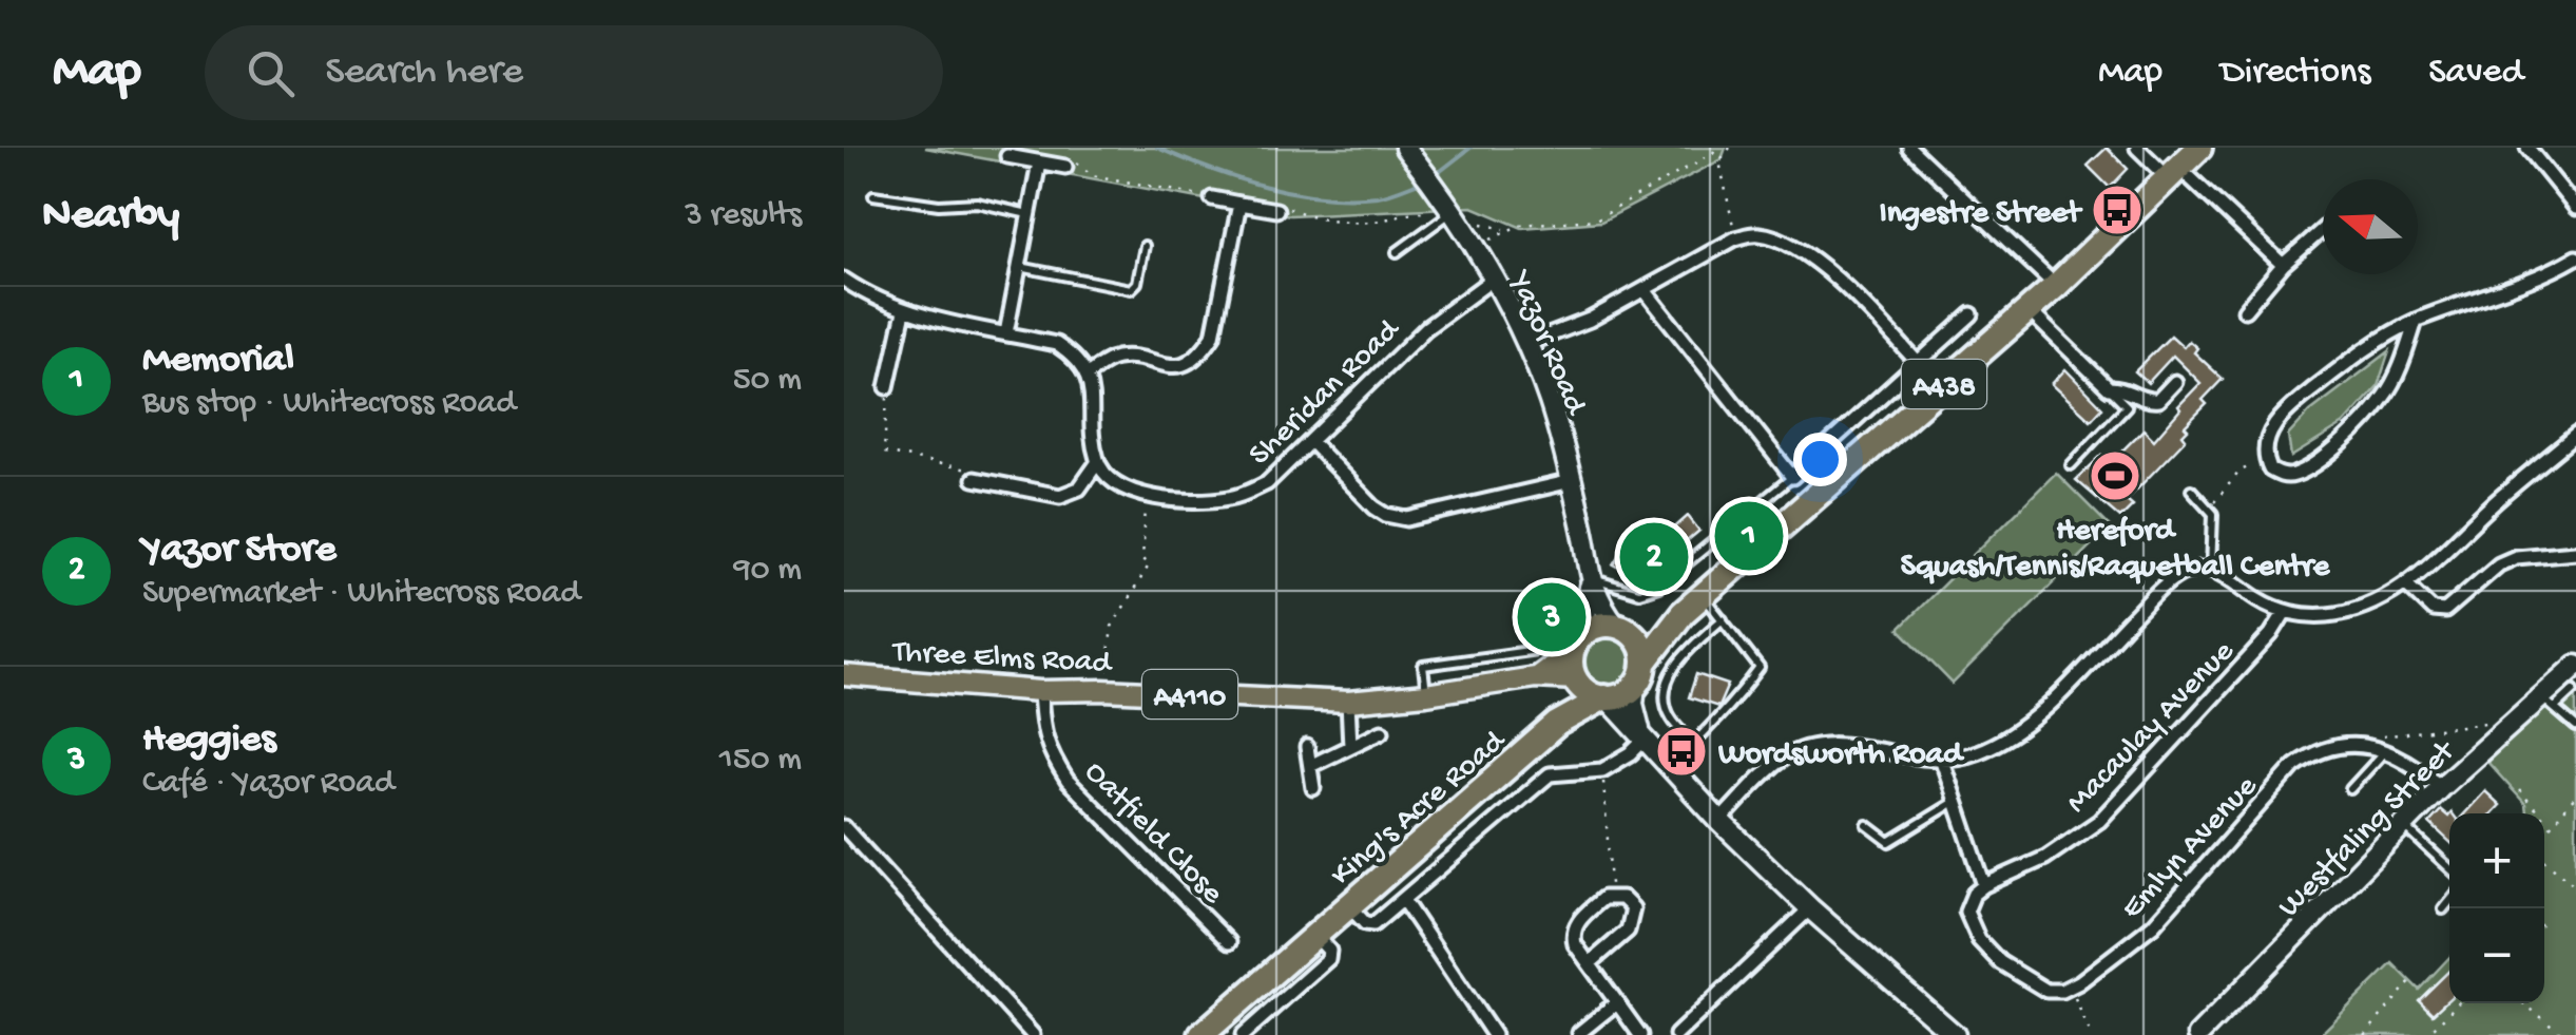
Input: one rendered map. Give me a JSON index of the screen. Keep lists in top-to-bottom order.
{
  "streets": {
    "highway": ["A438", "King's Acre Road"],
    "main road": ["Three Elms Road", "A4110"],
    "street": [
      "Yazor Road",
      "Sheridan Road",
      "Macaulay Avenue",
      "Westfaling Street",
      "Oatfield Close",
      "Emlyn Avenue"
    ]
  },
  "crossings": [
    ["Yazor Road", "A438"],
    ["Yazor Road", "Sheridan Road"],
    ["Yazor Road", "Three Elms Road"],
    ["Yazor Road", "King's Acre Road"],
    ["A438", "Three Elms Road"],
    ["A438", "King's Acre Road"],
    ["Three Elms Road", "King's Acre Road"],
    ["Three Elms Road", "Oatfield Close"],
    ["Westfaling Street", "Emlyn Avenue"]
  ],
  "places": {
    "bus stop": ["Ingestre Street", "Wordsworth Road"],
    "sports": ["Hereford Squash/Tennis/Raquetball Centre"]
  },
  "north": "left",
  "page": {
    "header": "Map",
    "search": "Search here",
    "nav": ["Map", "Directions", "Saved"],
    "heading": ["Nearby", "3 results"],
    "list": [
      {
        "mark": "1",
        "name": "Memorial",
        "note": "Bus stop · Whitecross Road",
        "value": "50 m"
      },
      {
        "mark": "2",
        "name": "Yazor Store",
        "note": "Supermarket · Whitecross Road",
        "value": "90 m"
      },
      {
        "mark": "3",
        "name": "Heggies",
        "note": "Café · Yazor Road",
        "value": "150 m"
      }
    ],
    "pins": ["1", "2", "3"],
    "map_buttons": ["+", "−"]
  }
}
